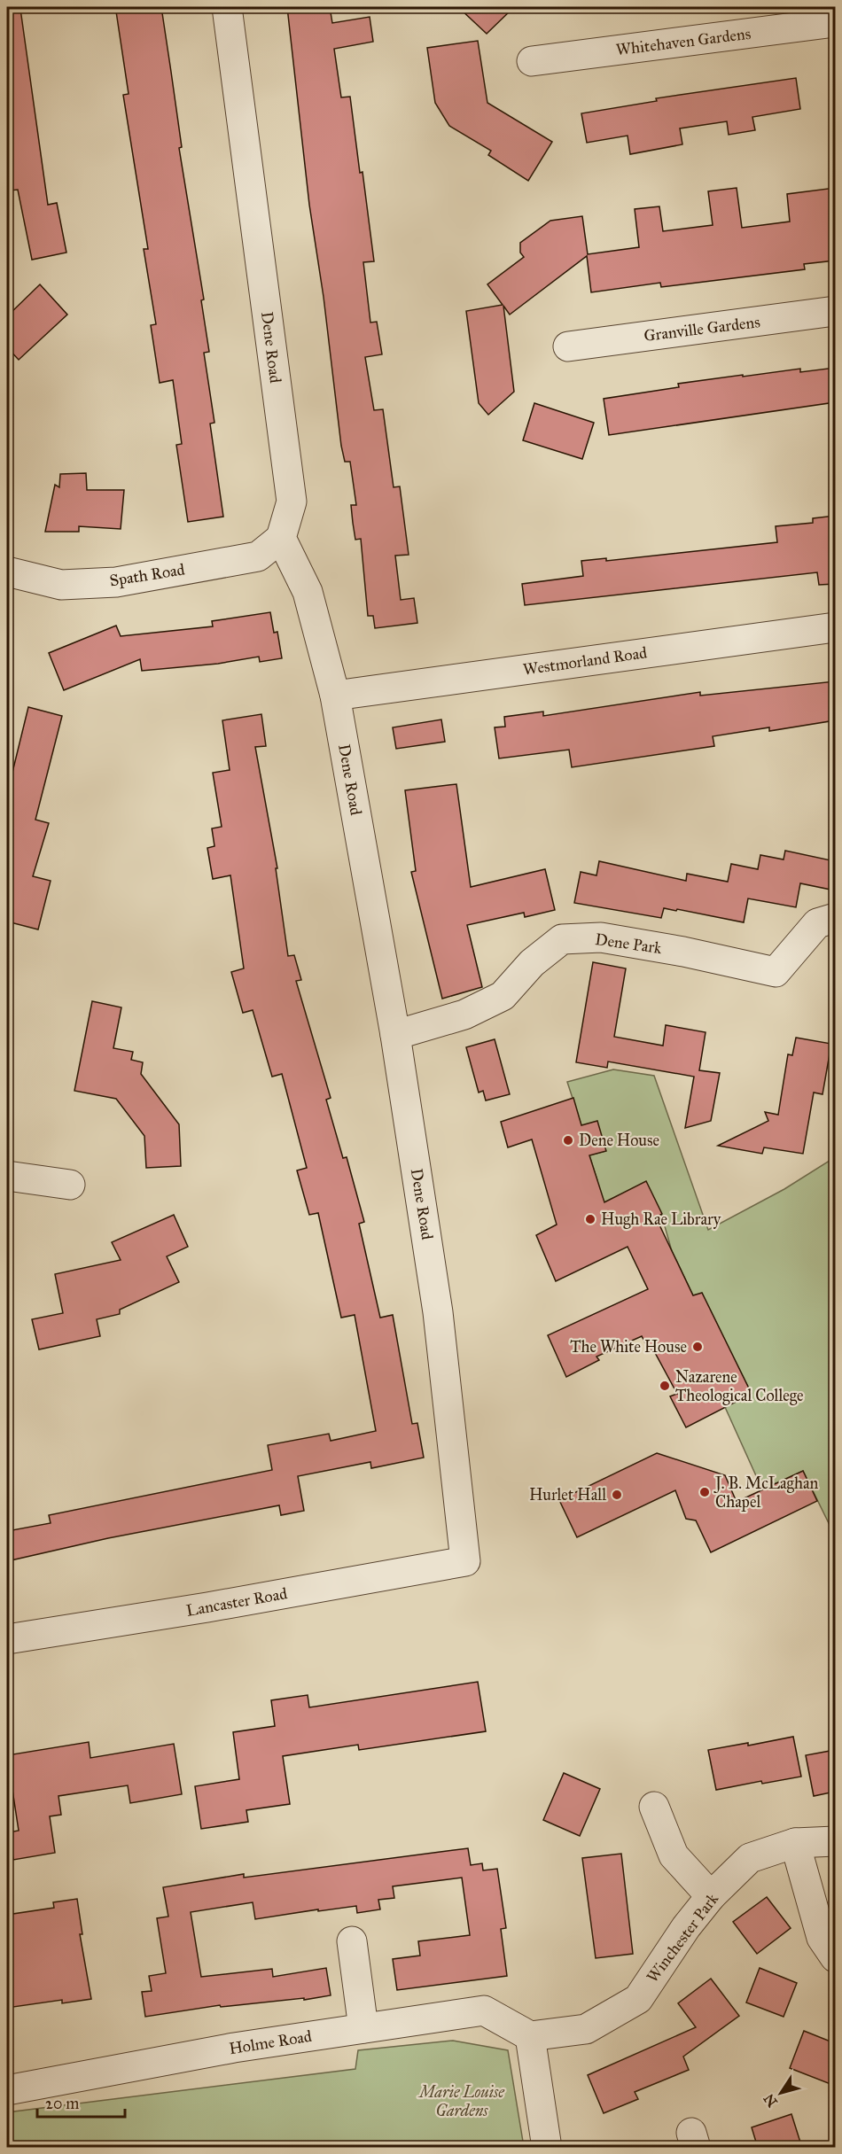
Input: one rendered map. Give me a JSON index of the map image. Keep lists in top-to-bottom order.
{
  "streets": {
    "street": [
      "Whitehaven Gardens",
      "Granville Gardens",
      "Dene Road",
      "Spath Road",
      "Westmorland Road",
      "Dene Park",
      "Lancaster Road",
      "Winchester Park",
      "Holme Road"
    ]
  },
  "crossings": [
    ["Dene Road", "Spath Road"],
    ["Dene Road", "Westmorland Road"],
    ["Dene Road", "Dene Park"],
    ["Dene Road", "Lancaster Road"],
    ["Winchester Park", "Holme Road"]
  ],
  "parks": ["Marie Louise Gardens"],
  "places": [
    "Dene House",
    "Hugh Rae Library",
    "The White House",
    "Nazarene Theological College",
    "J. B. McLaghan Chapel",
    "Hurlet Hall"
  ],
  "scale_bar": "20 m",
  "north": "bottom left"
}
